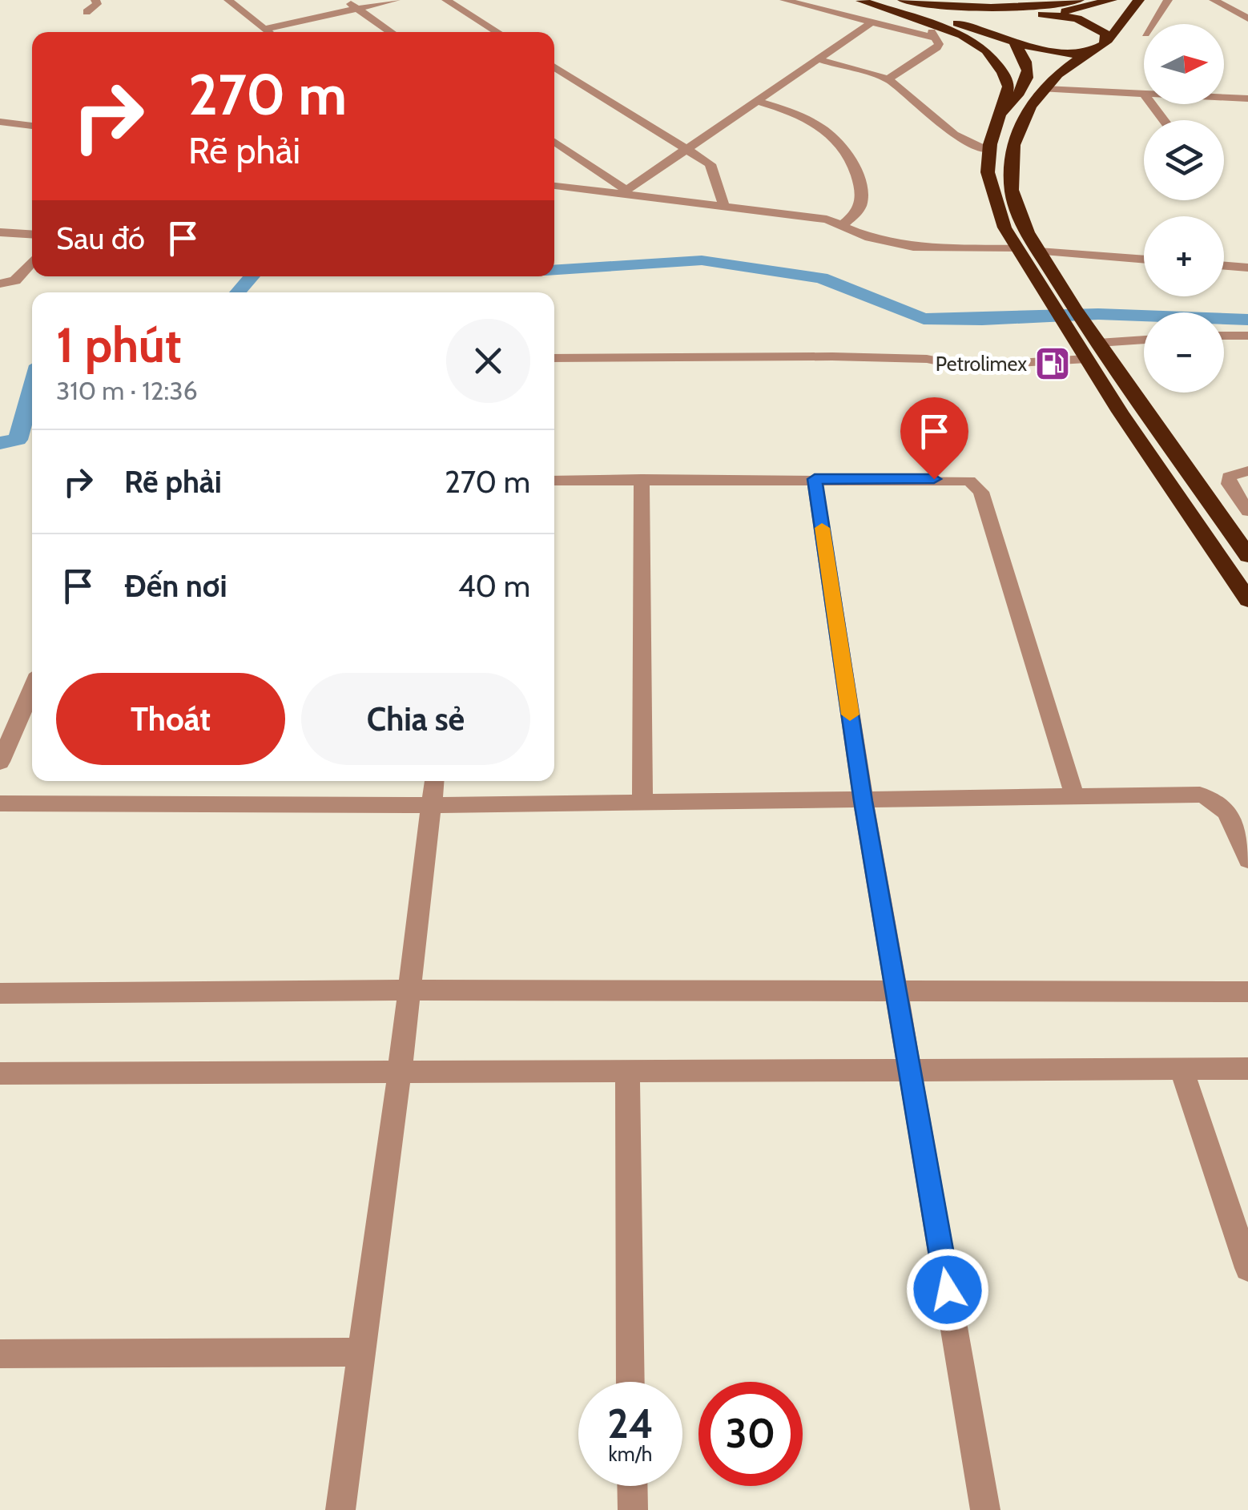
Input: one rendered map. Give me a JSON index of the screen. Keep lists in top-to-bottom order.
{
  "places": {
    "fuel station": ["Petrolimex"]
  },
  "north": "right",
  "page": {
    "map_buttons": ["+", "−"],
    "turn": ["270 m", "Rẽ phải"],
    "then": "Sau đó",
    "heading": ["1 phút", "310 m · 12:36"],
    "list": [
      {
        "name": "Rẽ phải",
        "value": "270 m"
      },
      {
        "name": "Đến nơi",
        "value": "40 m"
      }
    ],
    "buttons": ["Thoát", "Chia sẻ"],
    "speed": "24 km/h",
    "limit": "30"
  }
}
